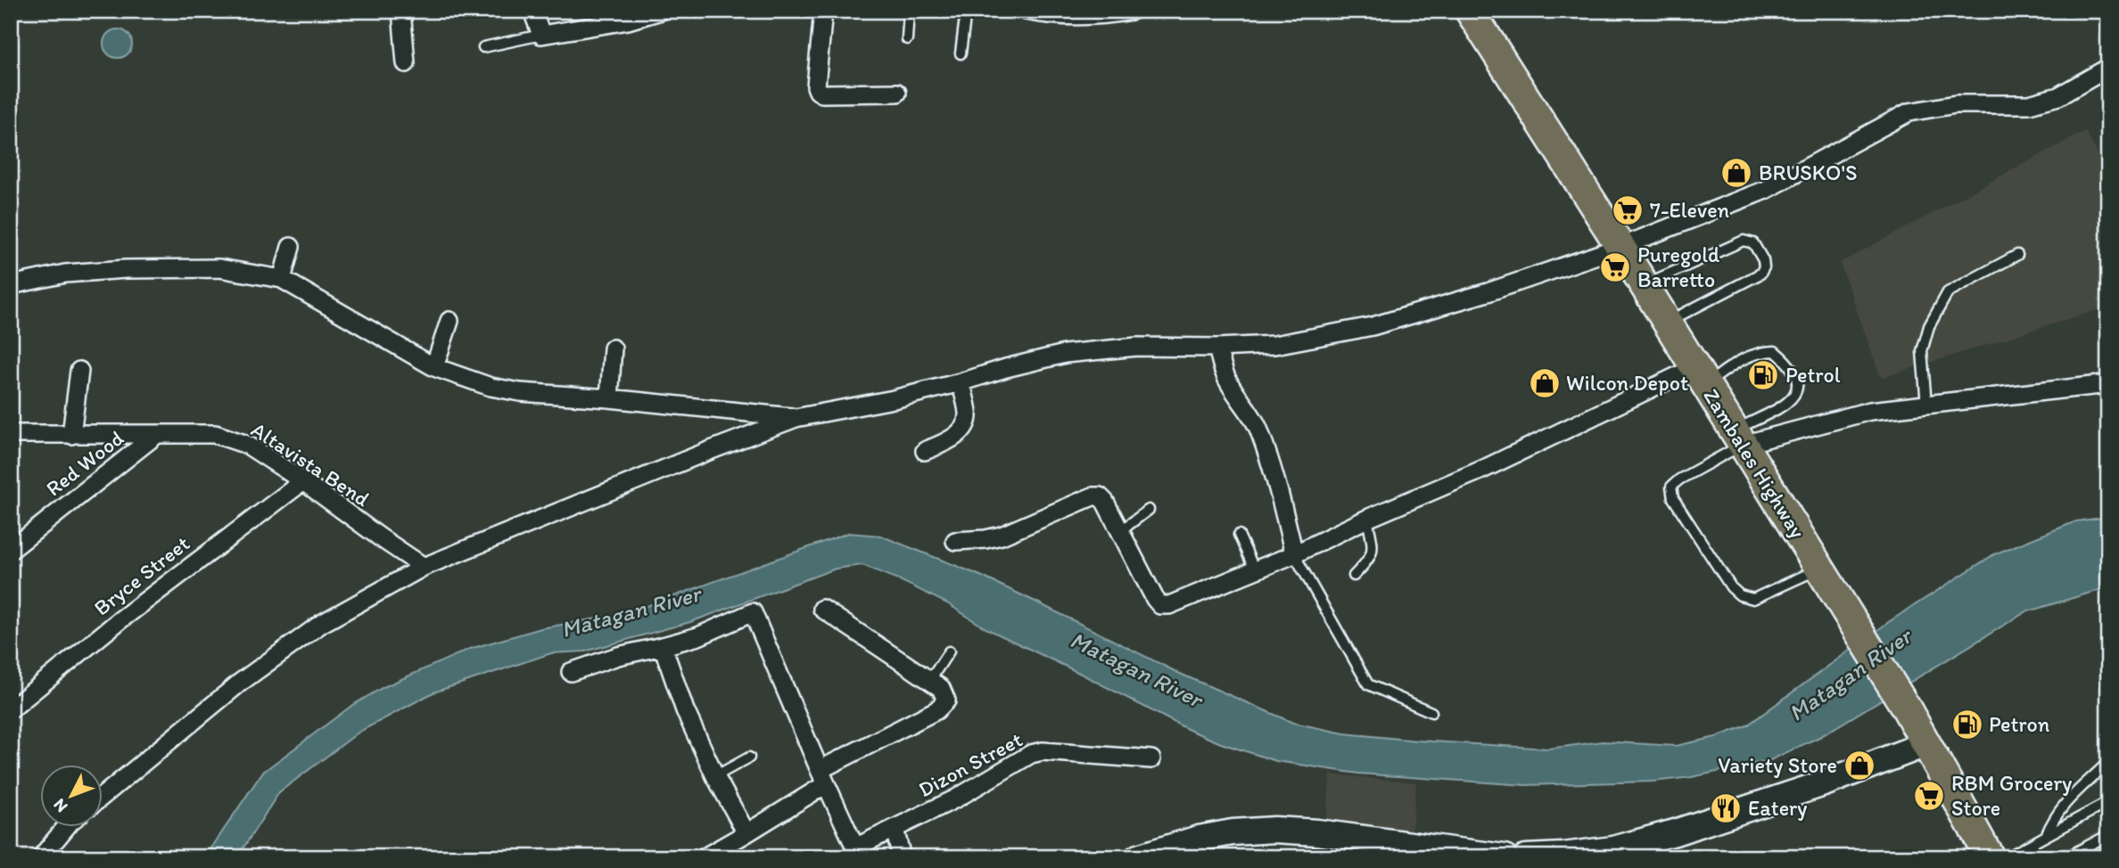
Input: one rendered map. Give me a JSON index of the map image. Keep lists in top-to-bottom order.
{
  "streets": {
    "main road": ["Zambales Highway"],
    "street": [
      "Red Wood",
      "Altavista Bend",
      "Bryce Street",
      "Dizon Street"
    ]
  },
  "crossings": [
    ["Red Wood", "Altavista Bend"],
    ["Altavista Bend", "Bryce Street"]
  ],
  "water": ["Matagan River"],
  "places": {
    "shop": ["BRUSKO'S", "Wilcon Depot", "Variety Store"],
    "supermarket": ["7-Eleven", "Puregold Barretto", "RBM Grocery Store"],
    "fuel station": ["Petrol", "Petron"],
    "restaurant": ["Eatery"]
  },
  "north": "bottom left"
}
